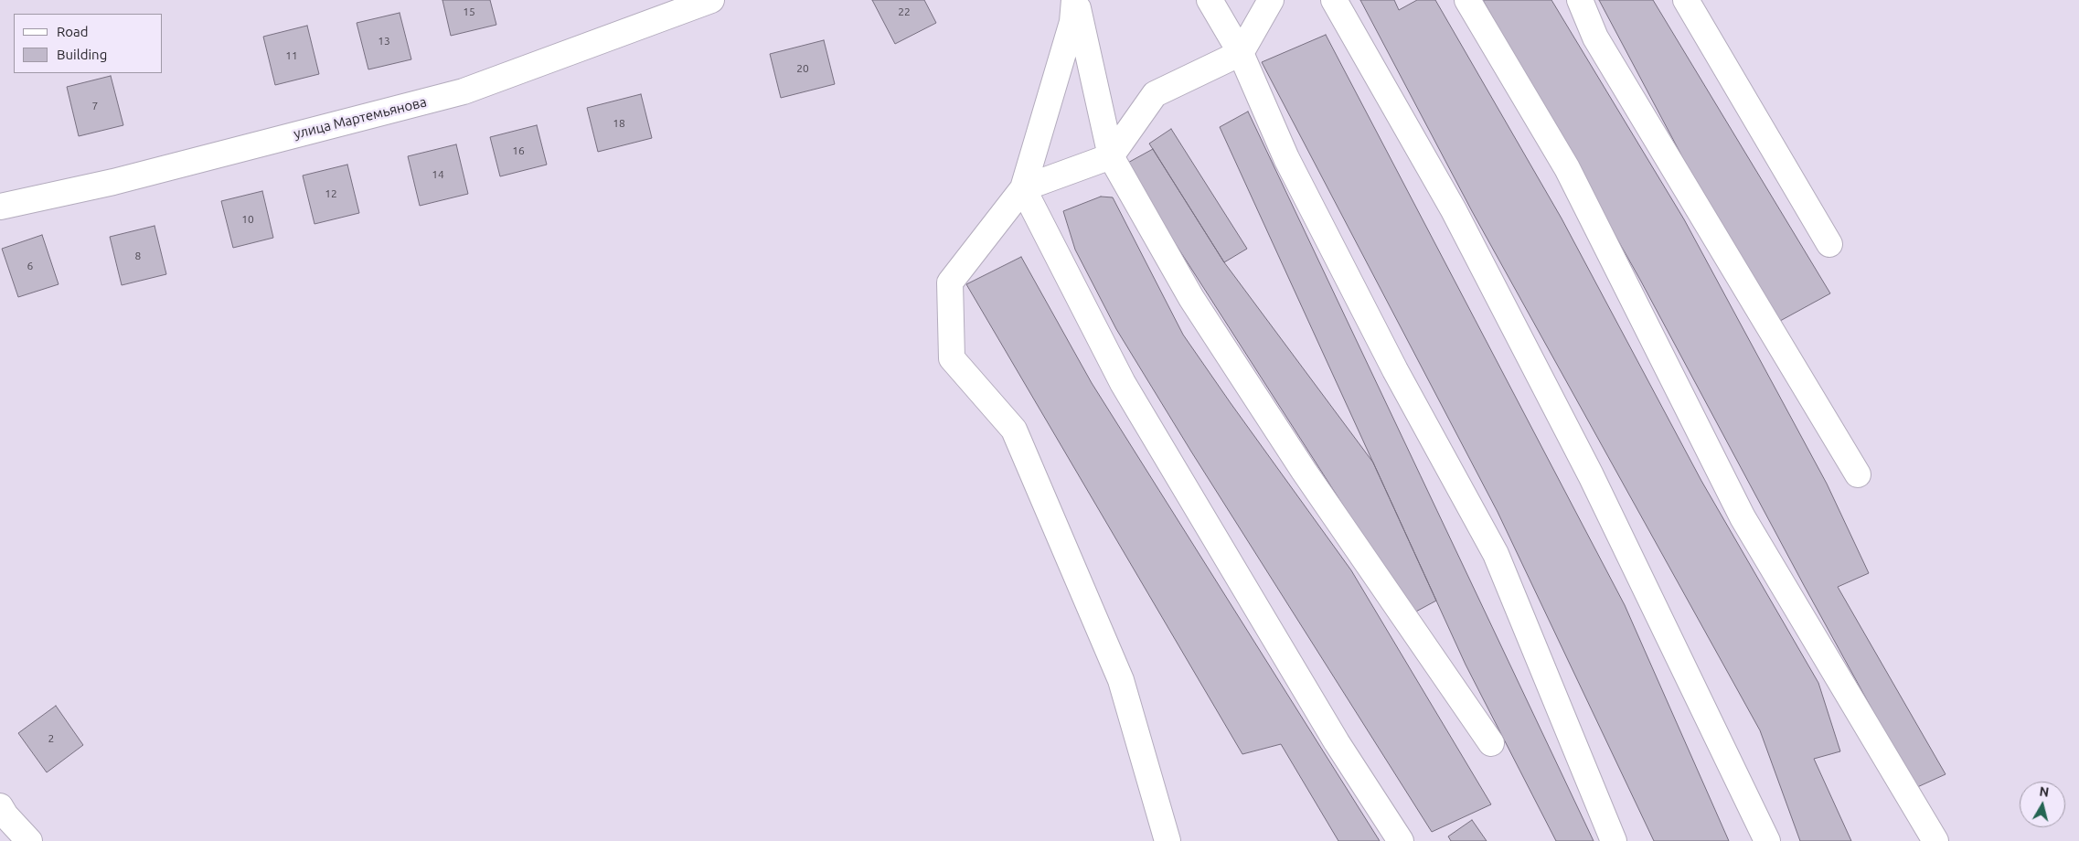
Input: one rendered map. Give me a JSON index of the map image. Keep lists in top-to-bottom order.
{
  "streets": {
    "street": ["улица Мартемьянова"]
  },
  "house_numbers": [
    "15",
    "22",
    "13",
    "11",
    "20",
    "7",
    "18",
    "16",
    "14",
    "12",
    "10",
    "8",
    "6",
    "2"
  ],
  "legend": ["Road", "Building"],
  "north": "top"
}
